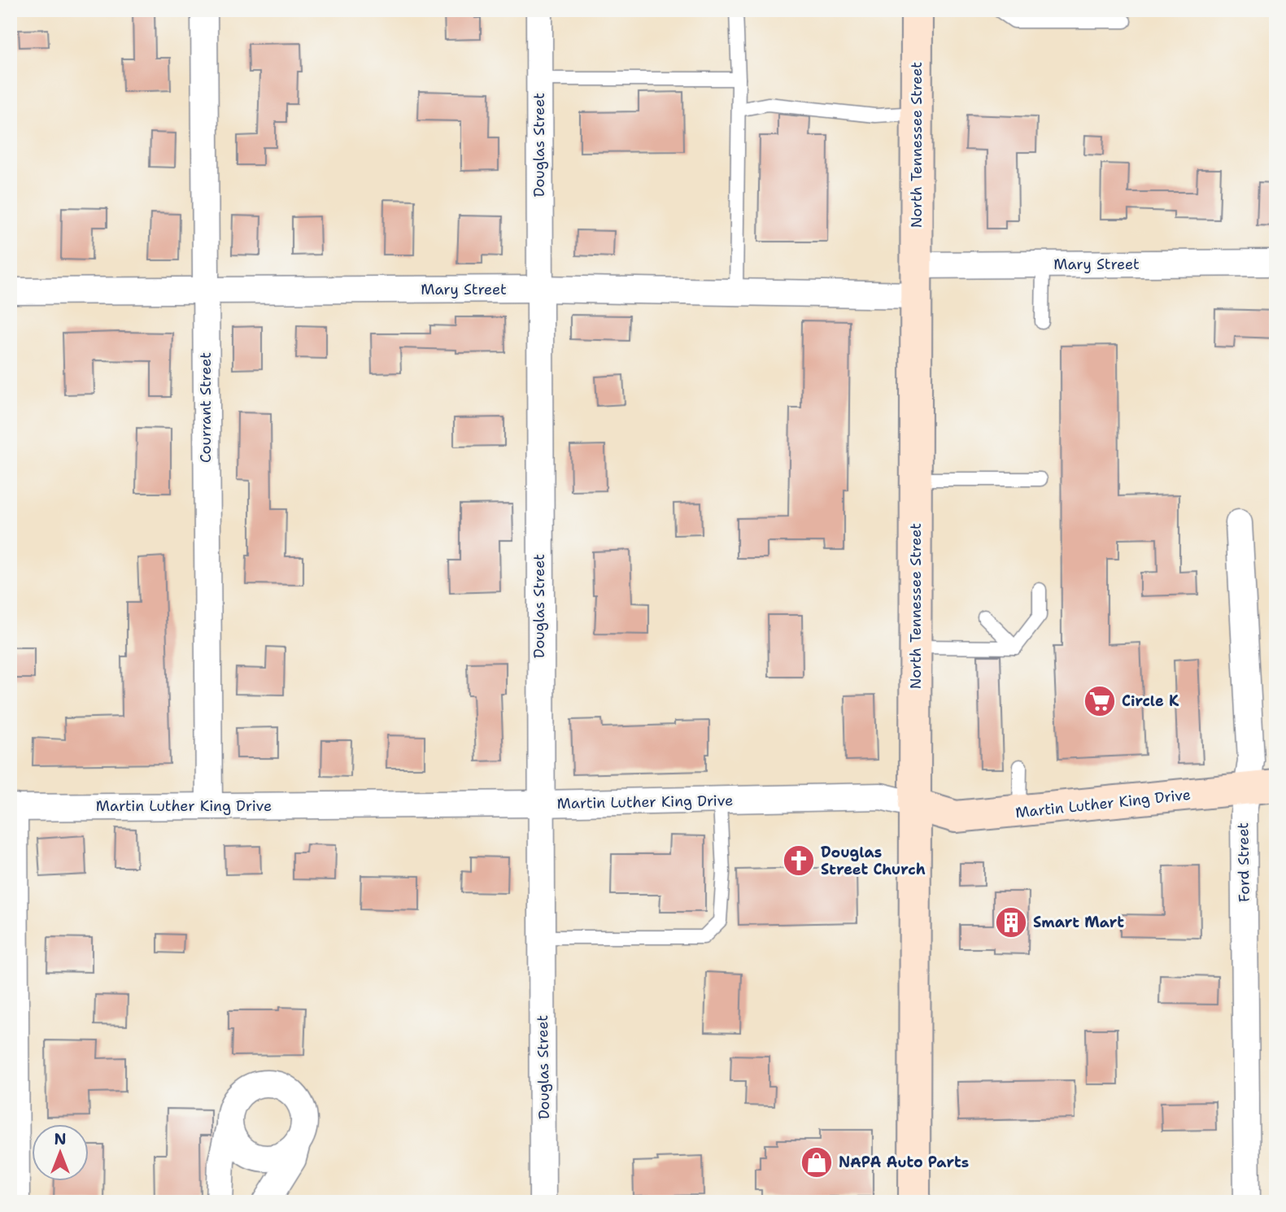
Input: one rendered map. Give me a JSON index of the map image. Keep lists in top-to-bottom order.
{
  "streets": {
    "main road": ["North Tennessee Street", "Martin Luther King Drive"],
    "street": [
      "Douglas Street",
      "Mary Street",
      "Courrant Street",
      "Ford Street"
    ]
  },
  "crossings": [
    ["Douglas Street", "Mary Street"],
    ["Douglas Street", "Martin Luther King Drive"],
    ["North Tennessee Street", "Mary Street"],
    ["North Tennessee Street", "Martin Luther King Drive"],
    ["Mary Street", "Courrant Street"],
    ["Courrant Street", "Martin Luther King Drive"],
    ["Martin Luther King Drive", "Ford Street"]
  ],
  "places": {
    "supermarket": ["Circle K"],
    "church": ["Douglas Street Church"],
    "building": ["Smart Mart"],
    "shop": ["NAPA Auto Parts"]
  },
  "north": "top"
}
